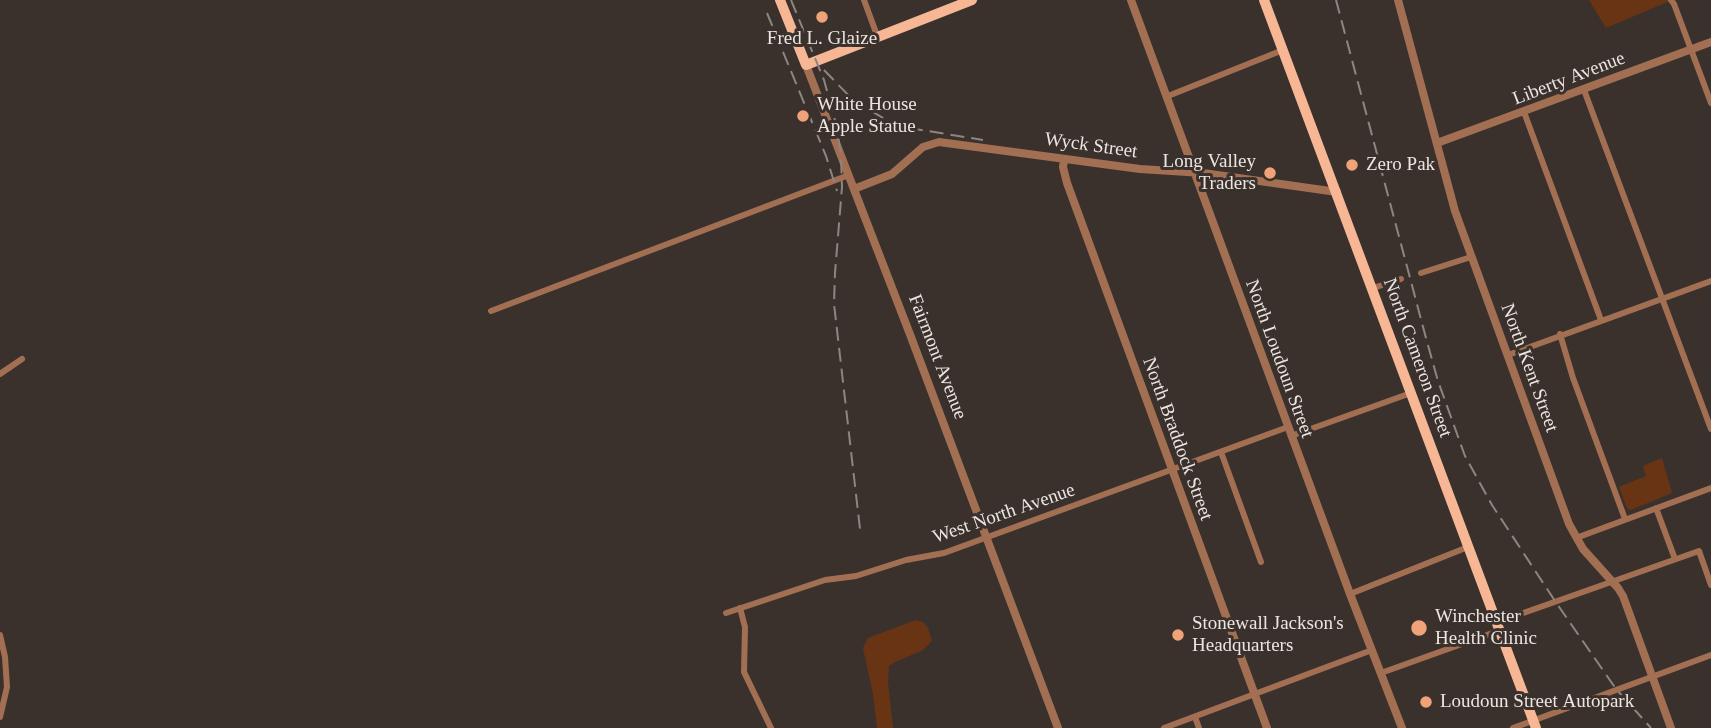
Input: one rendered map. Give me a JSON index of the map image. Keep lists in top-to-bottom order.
{
  "streets": {
    "main road": ["Fairmont Avenue", "North Cameron Street"],
    "street": [
      "Liberty Avenue",
      "Wyck Street",
      "North Loudoun Street",
      "North Kent Street",
      "North Braddock Street",
      "West North Avenue"
    ]
  },
  "crossings": [
    ["Liberty Avenue", "North Kent Street"],
    ["Wyck Street", "Fairmont Avenue"],
    ["Wyck Street", "North Cameron Street"],
    ["Wyck Street", "North Loudoun Street"],
    ["Wyck Street", "North Braddock Street"],
    ["Fairmont Avenue", "West North Avenue"],
    ["North Loudoun Street", "West North Avenue"],
    ["North Braddock Street", "West North Avenue"]
  ],
  "places": [
    "Fred L. Glaize",
    "White House Apple Statue",
    "Zero Pak",
    "Long Valley Traders",
    "Winchester Health Clinic",
    "Stonewall Jackson's Headquarters",
    "Loudoun Street Autopark"
  ]
}
